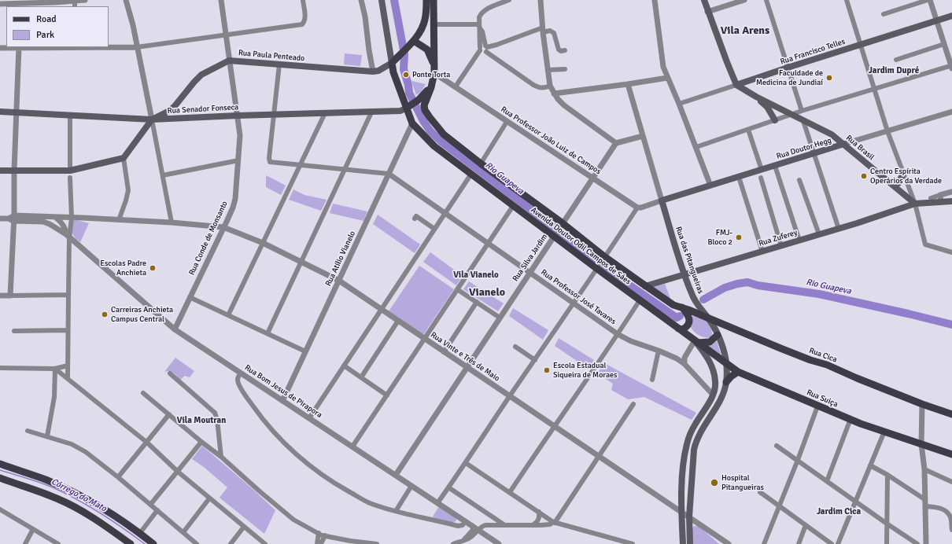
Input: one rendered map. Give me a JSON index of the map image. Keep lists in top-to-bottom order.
{
  "streets": {
    "main road": [
      "Rua Francisco Telles",
      "Rua Paula Penteado",
      "Rua Senador Fonseca",
      "Rua Brasil",
      "Rua Doutor Hegg",
      "Rua Zuferey",
      "Avenida Doutor Odil Campos de Sáes",
      "Rua das Pitangueiras",
      "Rua Cica",
      "Rua Suiça"
    ],
    "street": [
      "Rua Professor João Luiz de Campos",
      "Rua Conde de Monsanto",
      "Rua Silva Jardim",
      "Rua Atílio Vianelo",
      "Rua Professor José Tavares",
      "Rua Vinte e Três de Maio",
      "Rua Bom Jesus de Pirapora"
    ]
  },
  "crossings": [
    ["Rua Paula Penteado", "Rua Senador Fonseca"],
    ["Rua Paula Penteado", "Rua Conde de Monsanto"],
    ["Rua Paula Penteado", "Avenida Doutor Odil Campos de Sáes"],
    ["Rua Senador Fonseca", "Rua Conde de Monsanto"],
    ["Rua Senador Fonseca", "Avenida Doutor Odil Campos de Sáes"],
    ["Rua Professor João Luiz de Campos", "Rua Silva Jardim"],
    ["Rua Brasil", "Rua Doutor Hegg"],
    ["Rua Brasil", "Rua Zuferey"],
    ["Rua Doutor Hegg", "Rua das Pitangueiras"],
    ["Rua Conde de Monsanto", "Rua Vinte e Três de Maio"],
    ["Rua Conde de Monsanto", "Rua Bom Jesus de Pirapora"],
    ["Rua Zuferey", "Avenida Doutor Odil Campos de Sáes"],
    ["Rua Zuferey", "Rua das Pitangueiras"],
    ["Avenida Doutor Odil Campos de Sáes", "Rua Silva Jardim"],
    ["Avenida Doutor Odil Campos de Sáes", "Rua Atílio Vianelo"],
    ["Avenida Doutor Odil Campos de Sáes", "Rua Cica"],
    ["Avenida Doutor Odil Campos de Sáes", "Rua Suiça"],
    ["Rua Silva Jardim", "Rua Professor José Tavares"],
    ["Rua Silva Jardim", "Rua Vinte e Três de Maio"],
    ["Rua Silva Jardim", "Rua Bom Jesus de Pirapora"],
    ["Rua Atílio Vianelo", "Rua Professor José Tavares"],
    ["Rua Atílio Vianelo", "Rua Vinte e Três de Maio"],
    ["Rua Atílio Vianelo", "Rua Bom Jesus de Pirapora"],
    ["Rua das Pitangueiras", "Rua Cica"],
    ["Rua das Pitangueiras", "Rua Vinte e Três de Maio"],
    ["Rua das Pitangueiras", "Rua Suiça"]
  ],
  "districts": [
    "Vila Arens",
    "Jardim Dupré",
    "Vila Vianelo",
    "Vianelo",
    "Vila Moutran",
    "Jardim Cica"
  ],
  "water": ["Rio Guapeva", "Córrego do Mato"],
  "places": [
    "Ponte Torta",
    "Faculdade de Medicina de Jundiaí",
    "Centro Espírita Operários da Verdade",
    "FMJ- Bloco 2",
    "Escolas Padre Anchieta",
    "Carreiras Anchieta Campus Central",
    "Escola Estadual Siqueira de Moraes",
    "Hospital Pitangueiras"
  ],
  "legend": ["Road", "Park"]
}
